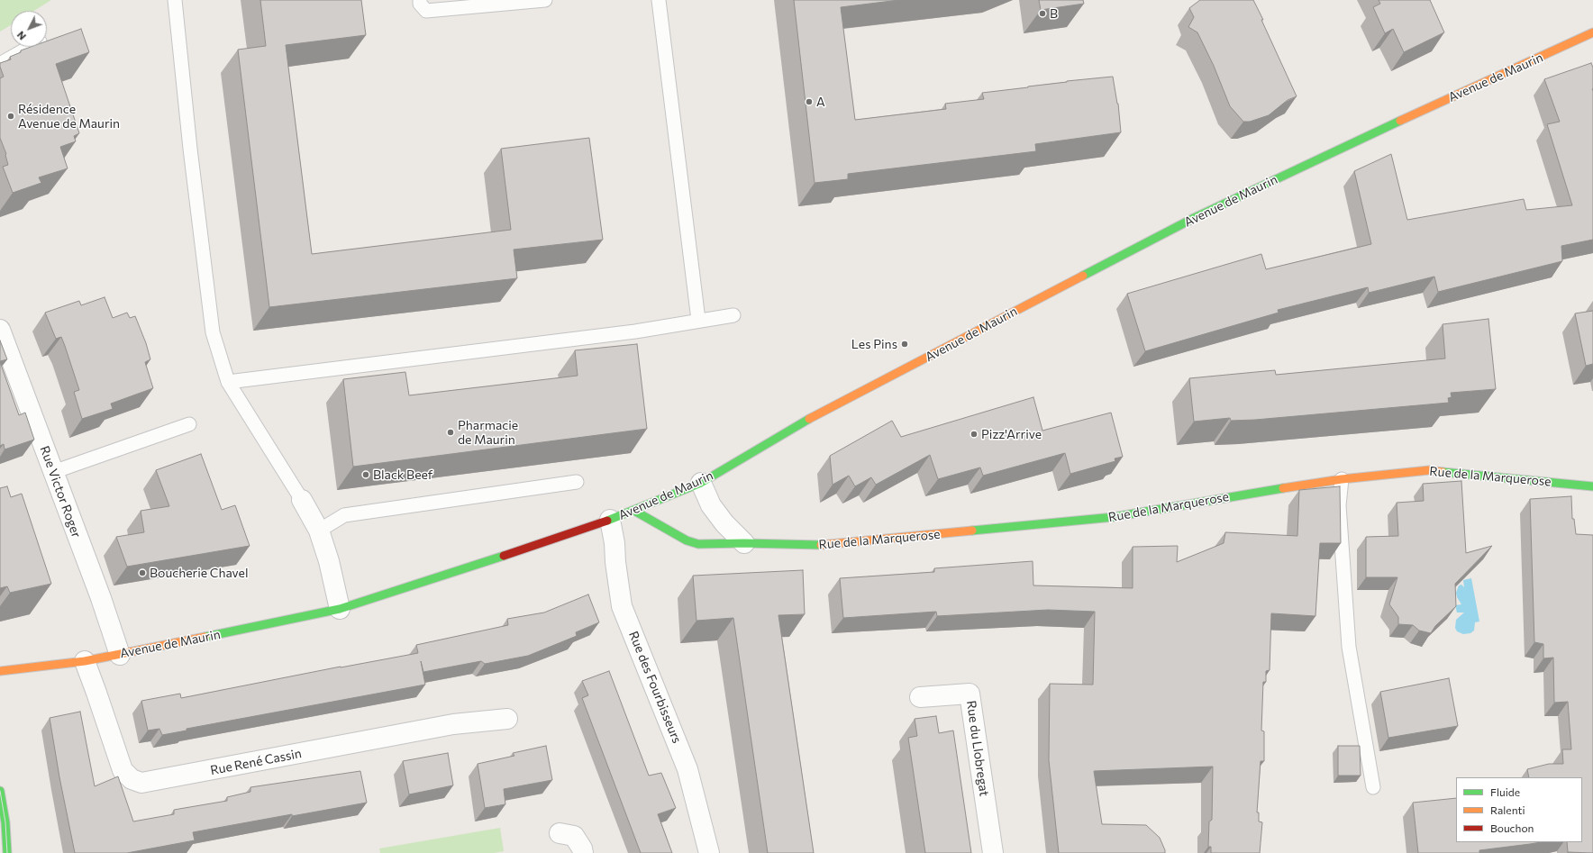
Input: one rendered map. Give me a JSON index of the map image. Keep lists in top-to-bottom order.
{
  "streets": {
    "street": [
      "Avenue de Maurin",
      "Rue de la Marquerose",
      "Rue Victor Roger",
      "Rue des Fourbisseurs",
      "Rue du Llobregat",
      "Rue René Cassin"
    ]
  },
  "crossings": [
    ["Avenue de Maurin", "Rue de la Marquerose"],
    ["Avenue de Maurin", "Rue Victor Roger"],
    ["Avenue de Maurin", "Rue des Fourbisseurs"],
    ["Avenue de Maurin", "Rue René Cassin"]
  ],
  "places": [
    "B",
    "A",
    "Résidence Avenue de Maurin",
    "Les Pins",
    "Pharmacie de Maurin",
    "Pizz'Arrive",
    "Black Beef",
    "Boucherie Chavel"
  ],
  "legend": ["Fluide", "Ralenti", "Bouchon"],
  "north": "bottom left"
}
